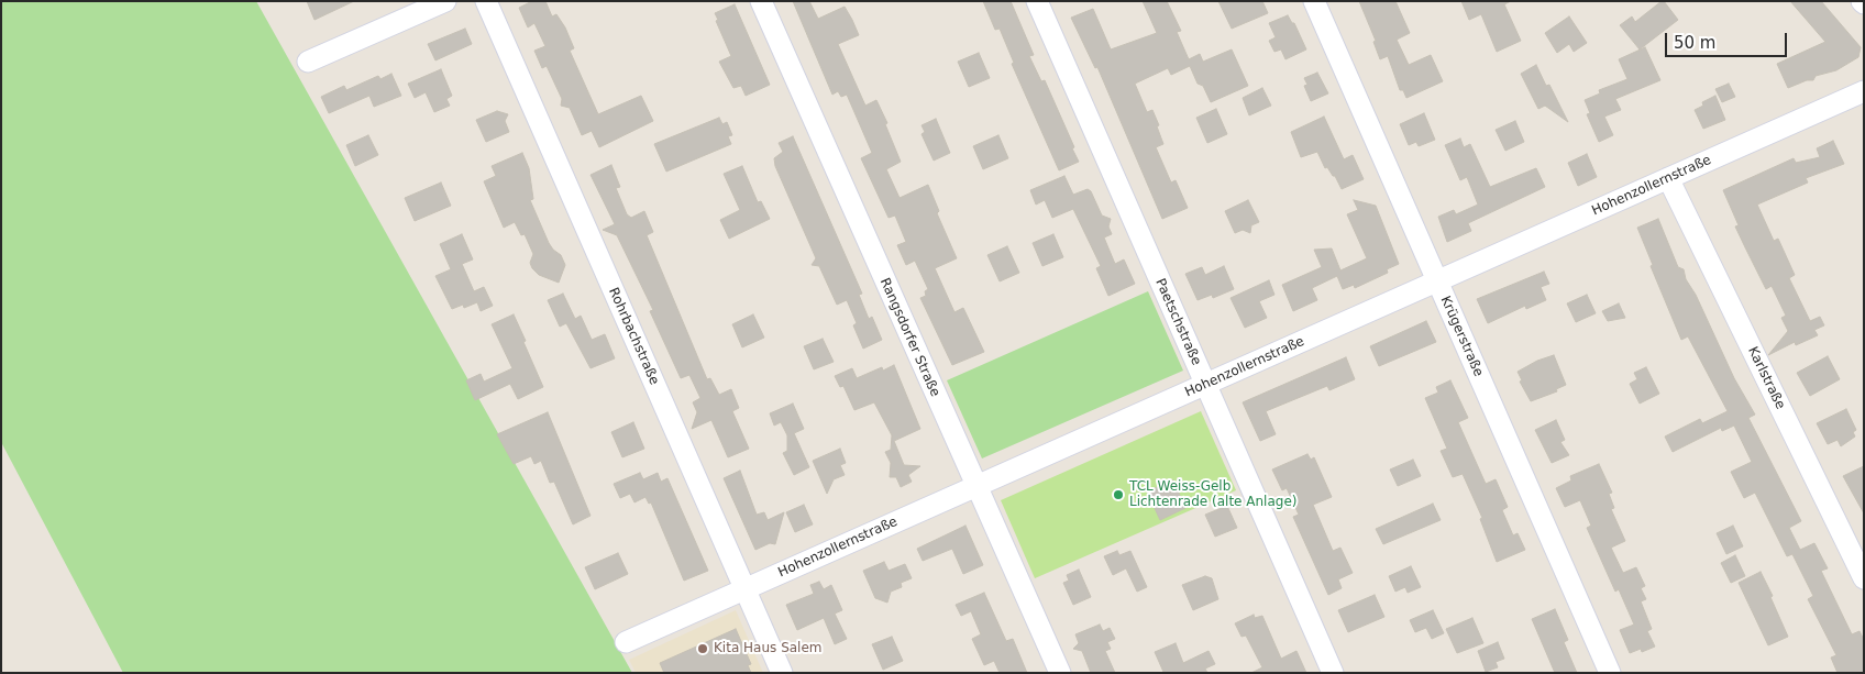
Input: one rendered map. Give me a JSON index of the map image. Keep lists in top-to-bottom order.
{
  "streets": {
    "street": [
      "Hohenzollernstraße",
      "Paetschstraße",
      "Rohrbachstraße",
      "Krügerstraße",
      "Rangsdorfer Straße",
      "Karlstraße"
    ]
  },
  "crossings": [
    ["Hohenzollernstraße", "Paetschstraße"],
    ["Hohenzollernstraße", "Rohrbachstraße"],
    ["Hohenzollernstraße", "Krügerstraße"],
    ["Hohenzollernstraße", "Rangsdorfer Straße"],
    ["Hohenzollernstraße", "Karlstraße"]
  ],
  "places": ["TCL Weiss-Gelb Lichtenrade (alte Anlage)", "Kita Haus Salem"],
  "scale_bar": "50 m"
}
